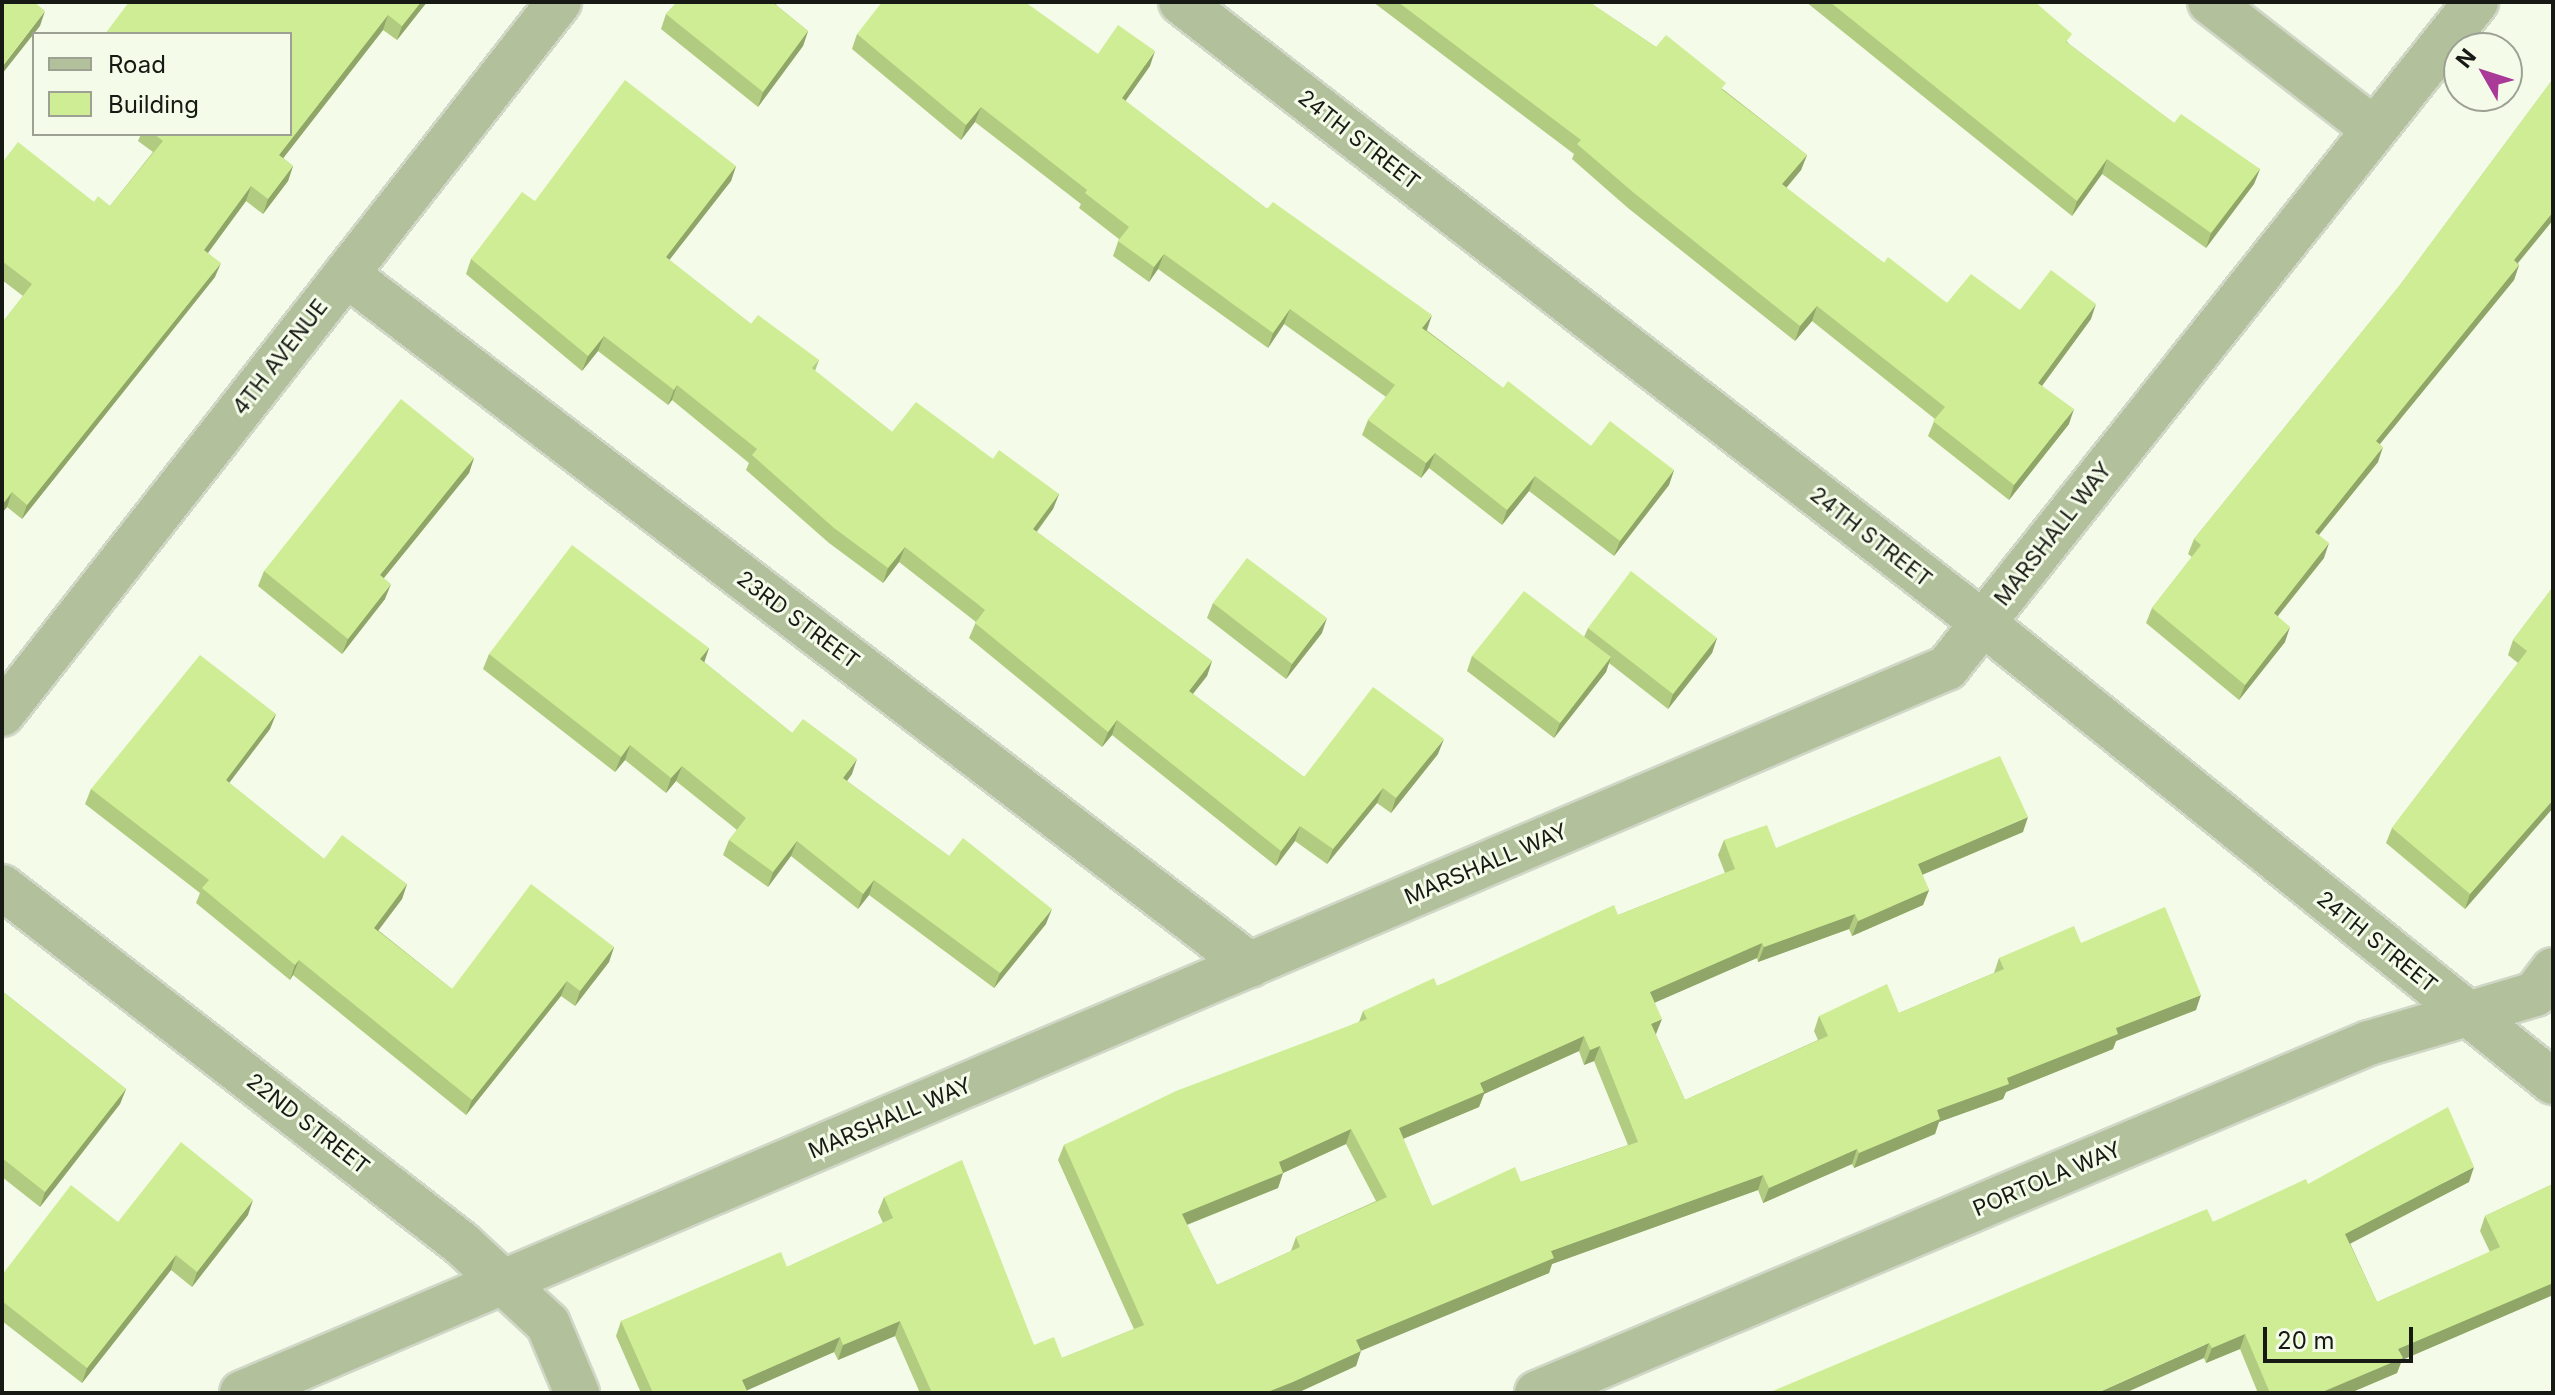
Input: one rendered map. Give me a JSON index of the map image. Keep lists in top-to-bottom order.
{
  "streets": {
    "street": [
      "24TH STREET",
      "4TH AVENUE",
      "MARSHALL WAY",
      "23RD STREET",
      "22ND STREET",
      "PORTOLA WAY"
    ]
  },
  "crossings": [
    ["24TH STREET", "MARSHALL WAY"],
    ["24TH STREET", "PORTOLA WAY"],
    ["4TH AVENUE", "23RD STREET"],
    ["MARSHALL WAY", "23RD STREET"],
    ["MARSHALL WAY", "22ND STREET"]
  ],
  "legend": ["Road", "Building"],
  "scale_bar": "20 m",
  "north": "top left"
}
